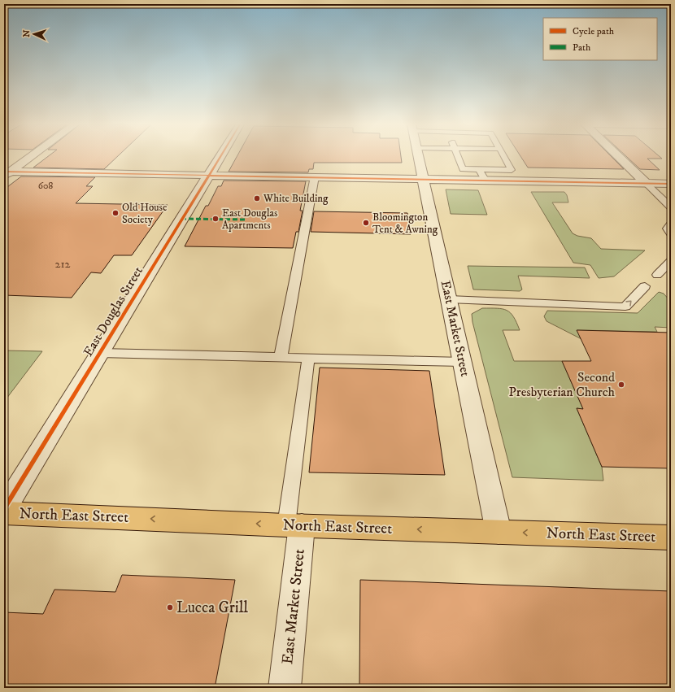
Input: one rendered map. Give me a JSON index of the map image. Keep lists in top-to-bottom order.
{
  "streets": {
    "main road": ["North East Street"],
    "street": ["East Douglas Street", "East Market Street"]
  },
  "crossings": [
    ["East Market Street", "North East Street"]
  ],
  "one_way": ["North East Street"],
  "places": [
    "White Building",
    "Old House Society",
    "East Douglas Apartments",
    "Bloomington Tent & Awning",
    "Second Presbyterian Church",
    "Lucca Grill"
  ],
  "house_numbers": ["608", "212"],
  "legend": ["Cycle path", "Path"],
  "north": "left"
}
